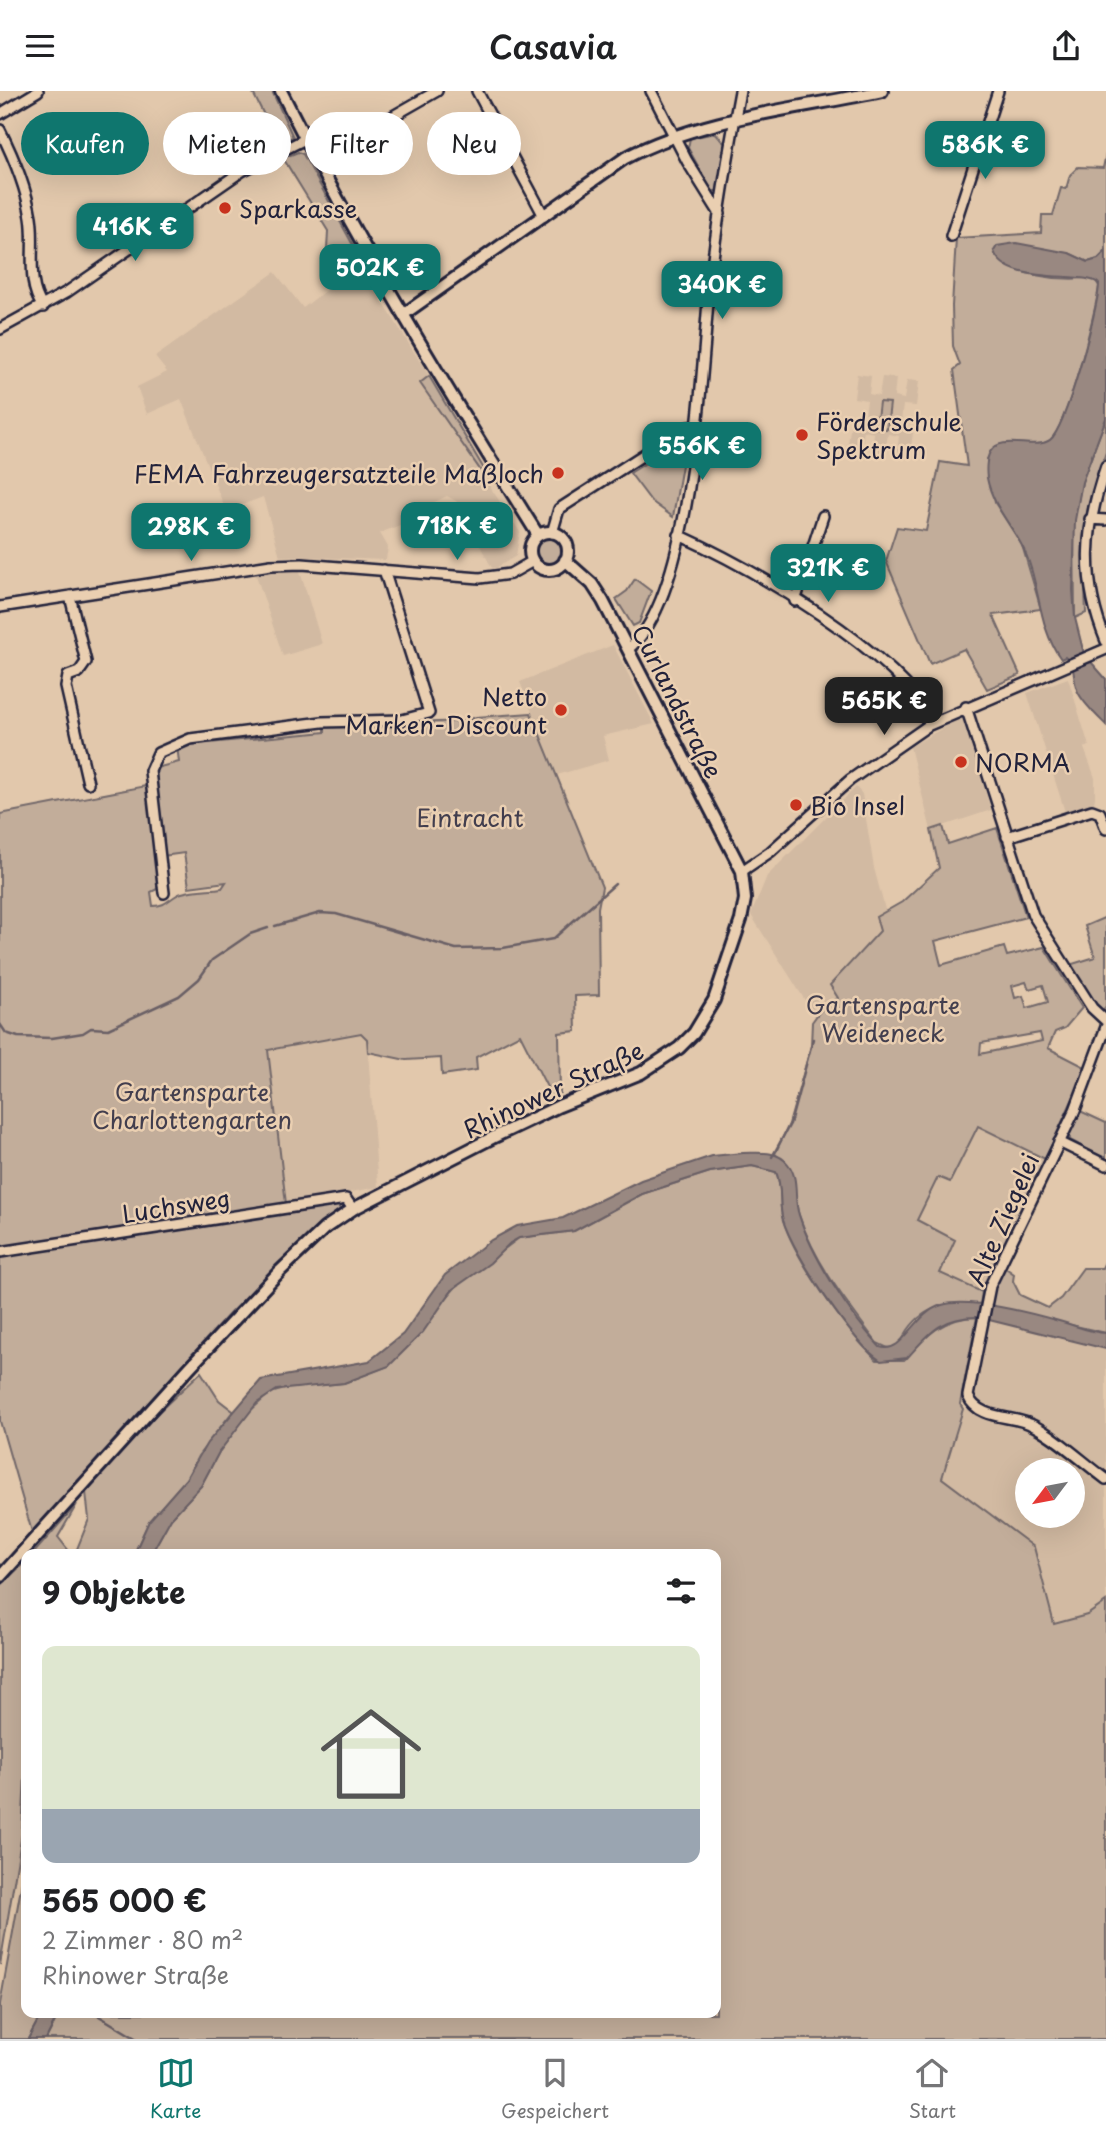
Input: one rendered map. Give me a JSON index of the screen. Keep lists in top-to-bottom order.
{
  "streets": {
    "main road": ["Curlandstraße", "Rhinower Straße"],
    "street": ["Luchsweg", "Alte Ziegelei"]
  },
  "crossings": [
    ["Curlandstraße", "Rhinower Straße"],
    ["Rhinower Straße", "Luchsweg"]
  ],
  "parks": ["Eintracht", "Gartensparte Weideneck", "Gartensparte Charlottengarten"],
  "places": [
    "Sparkasse",
    "Förderschule Spektrum",
    "FEMA Fahrzeugersatzteile Maßloch",
    "Netto Marken-Discount",
    "NORMA",
    "Bio Insel"
  ],
  "north": "bottom left",
  "page": {
    "header": "Casavia",
    "chip": [
      "Kaufen",
      "Mieten",
      "Filter",
      "Neu"
    ],
    "price": [
      "586K €",
      "416K €",
      "502K €",
      "340K €",
      "556K €",
      "718K €",
      "298K €",
      "321K €",
      "565K €"
    ],
    "heading": "9 Objekte",
    "list": [
      {
        "name": "565 000 €",
        "note": "2 Zimmer · 80 m² · Rhinower Straße"
      }
    ],
    "tabs": ["Karte", "Gespeichert", "Start"]
  }
}
